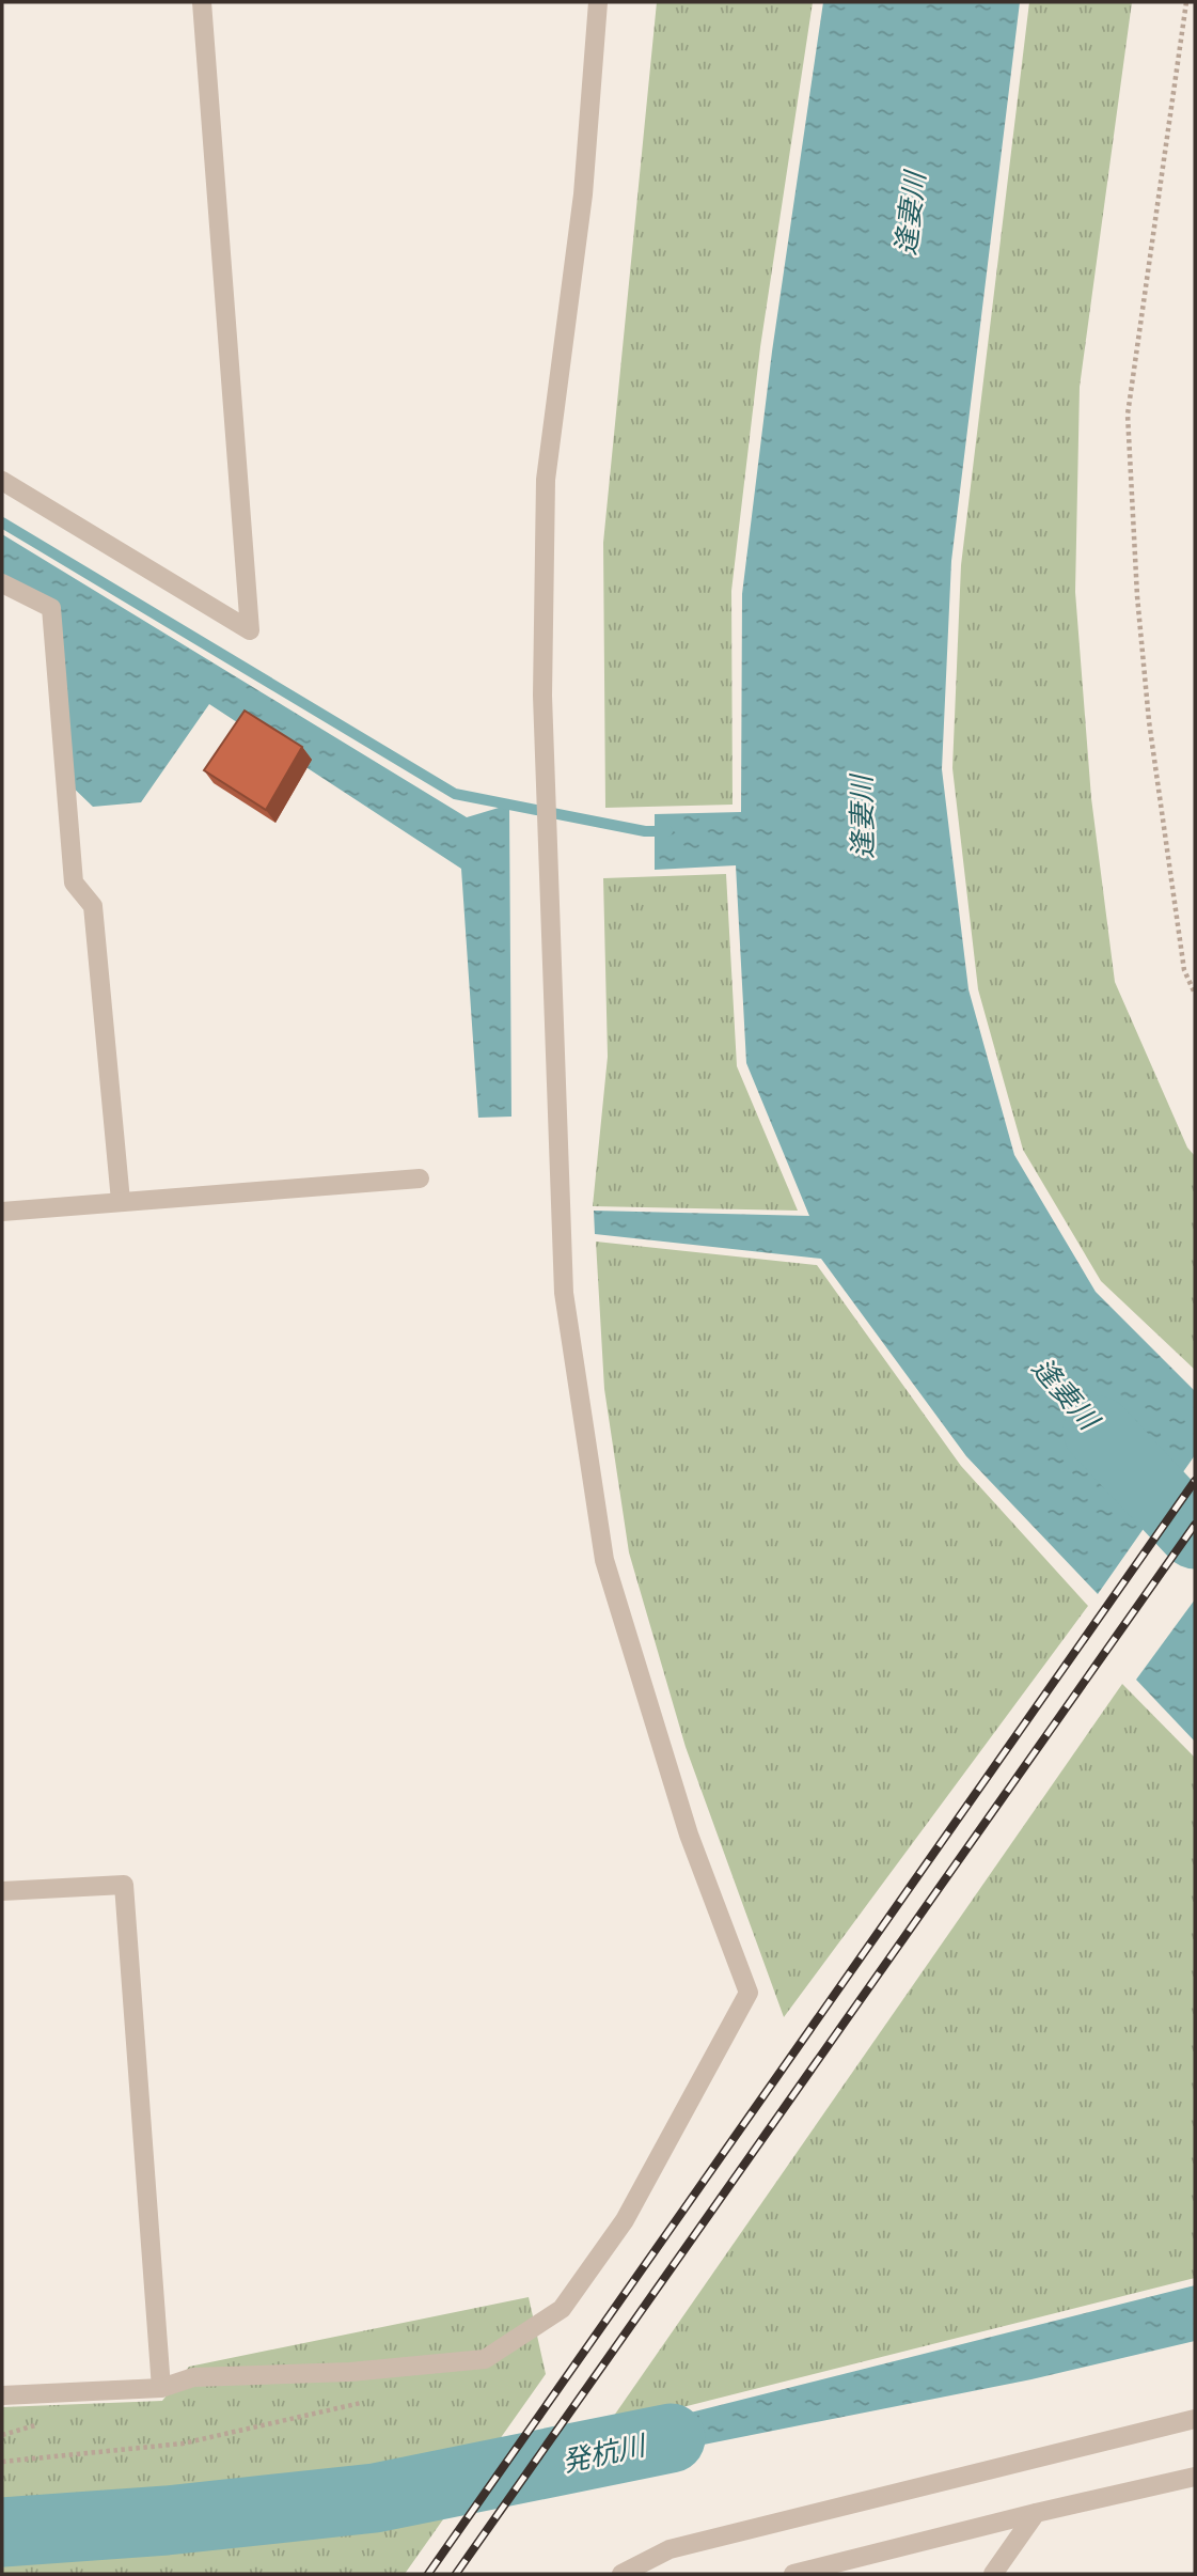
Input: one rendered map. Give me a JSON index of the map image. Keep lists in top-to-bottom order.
{
  "water": ["逢妻川", "発杭川"]
}
